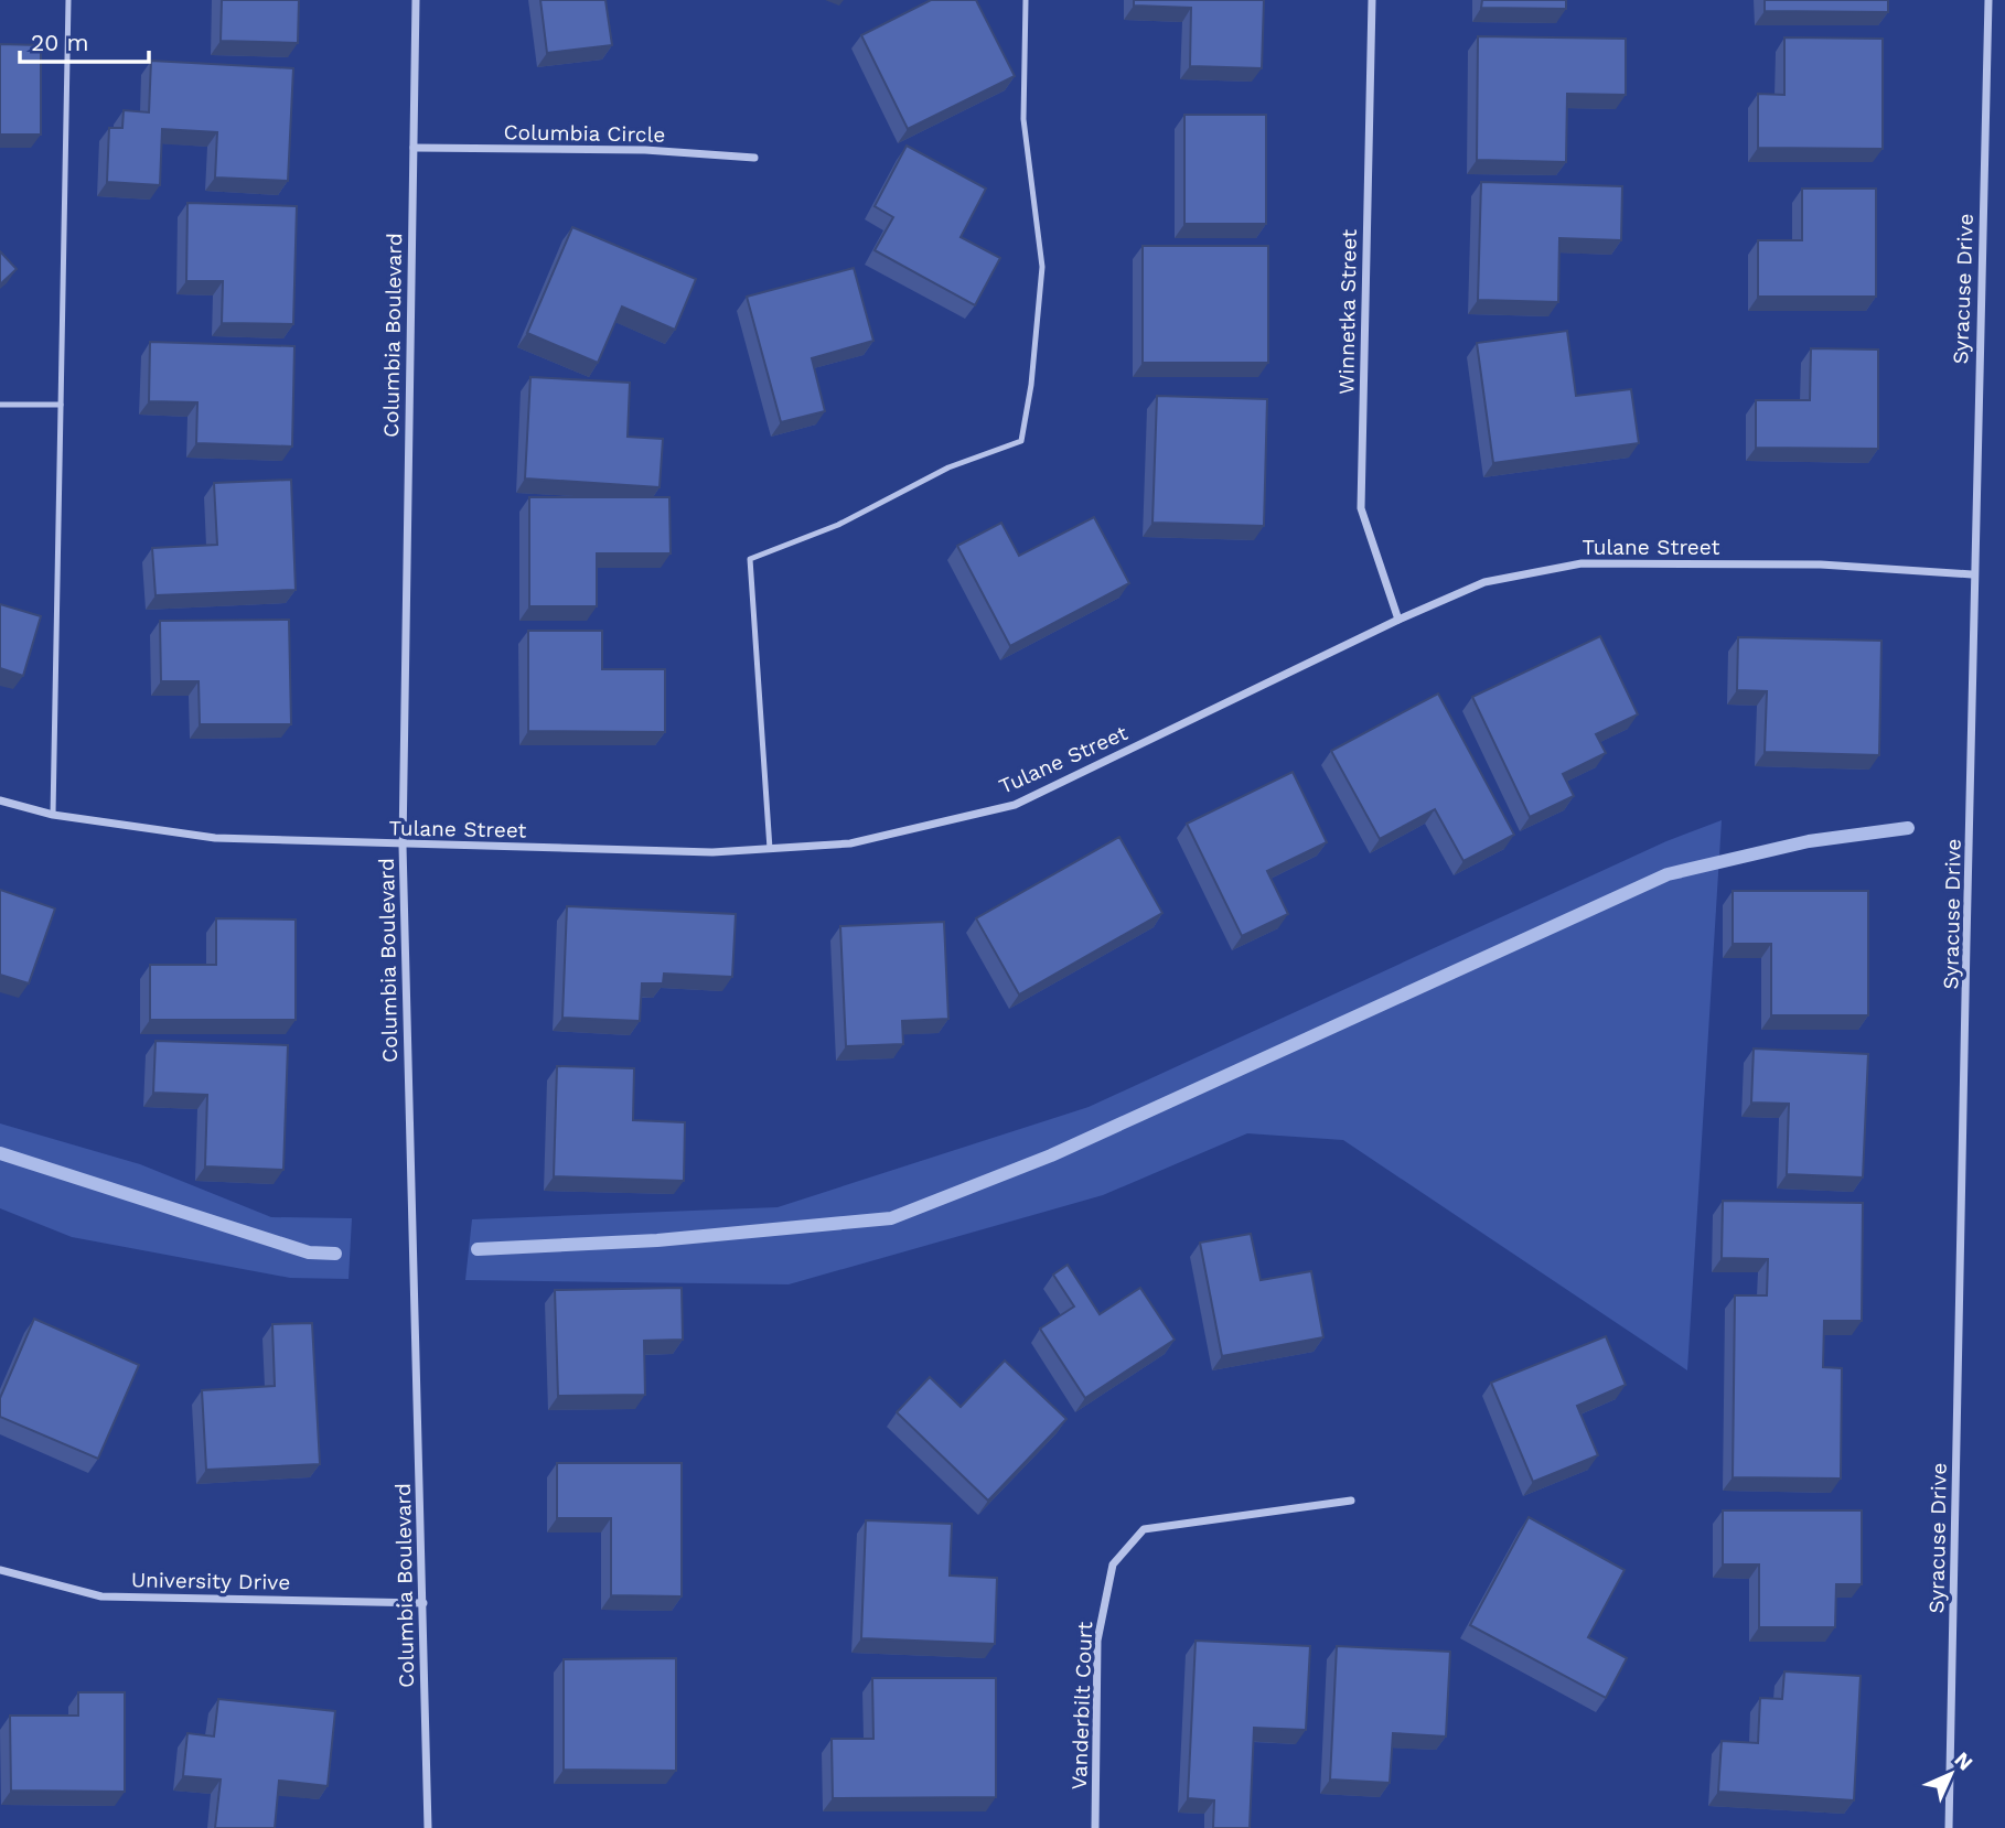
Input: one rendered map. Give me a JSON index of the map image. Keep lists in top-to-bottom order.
{
  "streets": {
    "street": [
      "Columbia Circle",
      "Syracuse Drive",
      "Winnetka Street",
      "Columbia Boulevard",
      "Tulane Street",
      "University Drive",
      "Vanderbilt Court"
    ]
  },
  "crossings": [
    ["Columbia Circle", "Columbia Boulevard"],
    ["Syracuse Drive", "Tulane Street"],
    ["Winnetka Street", "Tulane Street"],
    ["Columbia Boulevard", "Tulane Street"],
    ["Columbia Boulevard", "University Drive"]
  ],
  "scale_bar": "20 m",
  "north": "top right"
}
